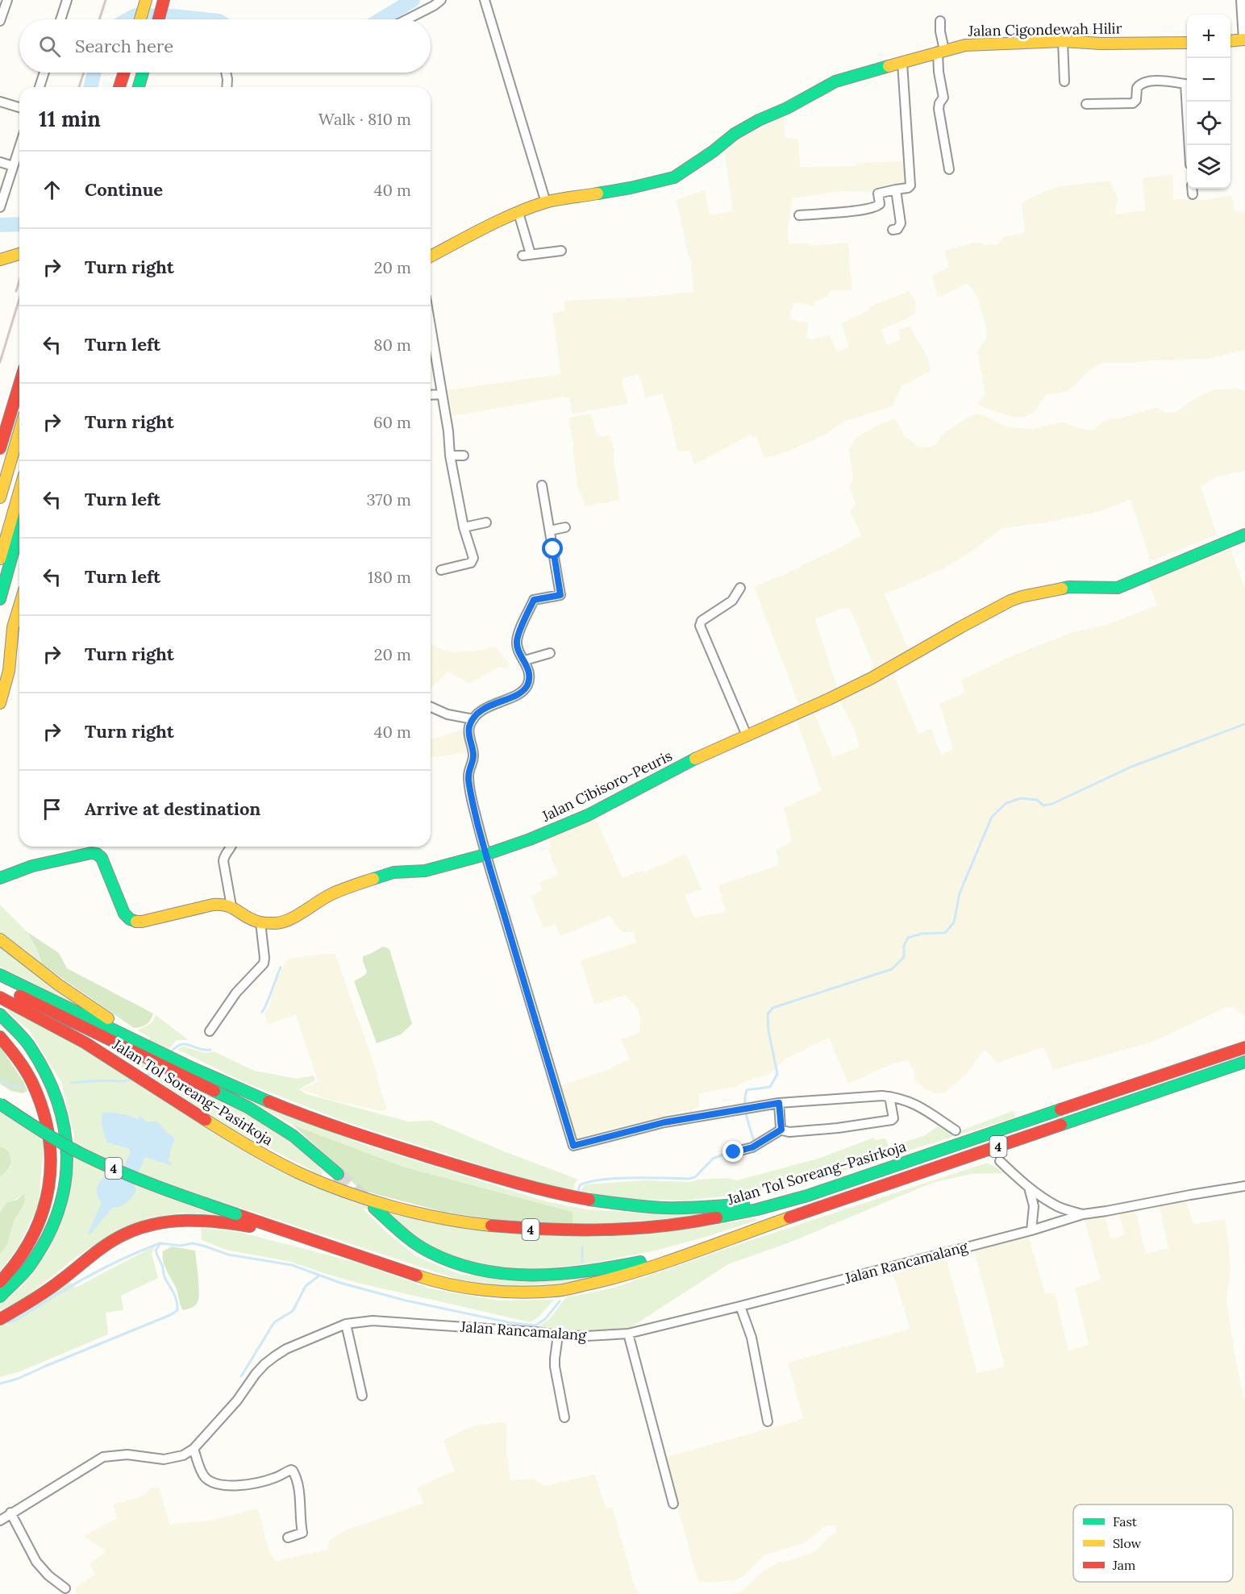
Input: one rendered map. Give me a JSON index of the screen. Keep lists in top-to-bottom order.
{
  "streets": {
    "main road": [
      "Jalan Cigondewah Hilir",
      "Jalan Cibisoro-Peuris",
      "Jalan Tol Soreang–Pasirkoja",
      "4"
    ],
    "street": ["Jalan Rancamalang"]
  },
  "legend": ["Fast", "Slow", "Jam"],
  "page": {
    "map_buttons": ["+", "−"],
    "search": "Search here",
    "heading": ["11 min", "Walk · 810 m"],
    "list": [
      ["Continue", "40 m"],
      ["Turn right", "20 m"],
      ["Turn left", "80 m"],
      ["Turn right", "60 m"],
      ["Turn left", "370 m"],
      ["Turn left", "180 m"],
      ["Turn right", "20 m"],
      ["Turn right", "40 m"],
      "Arrive at destination"
    ]
  }
}
